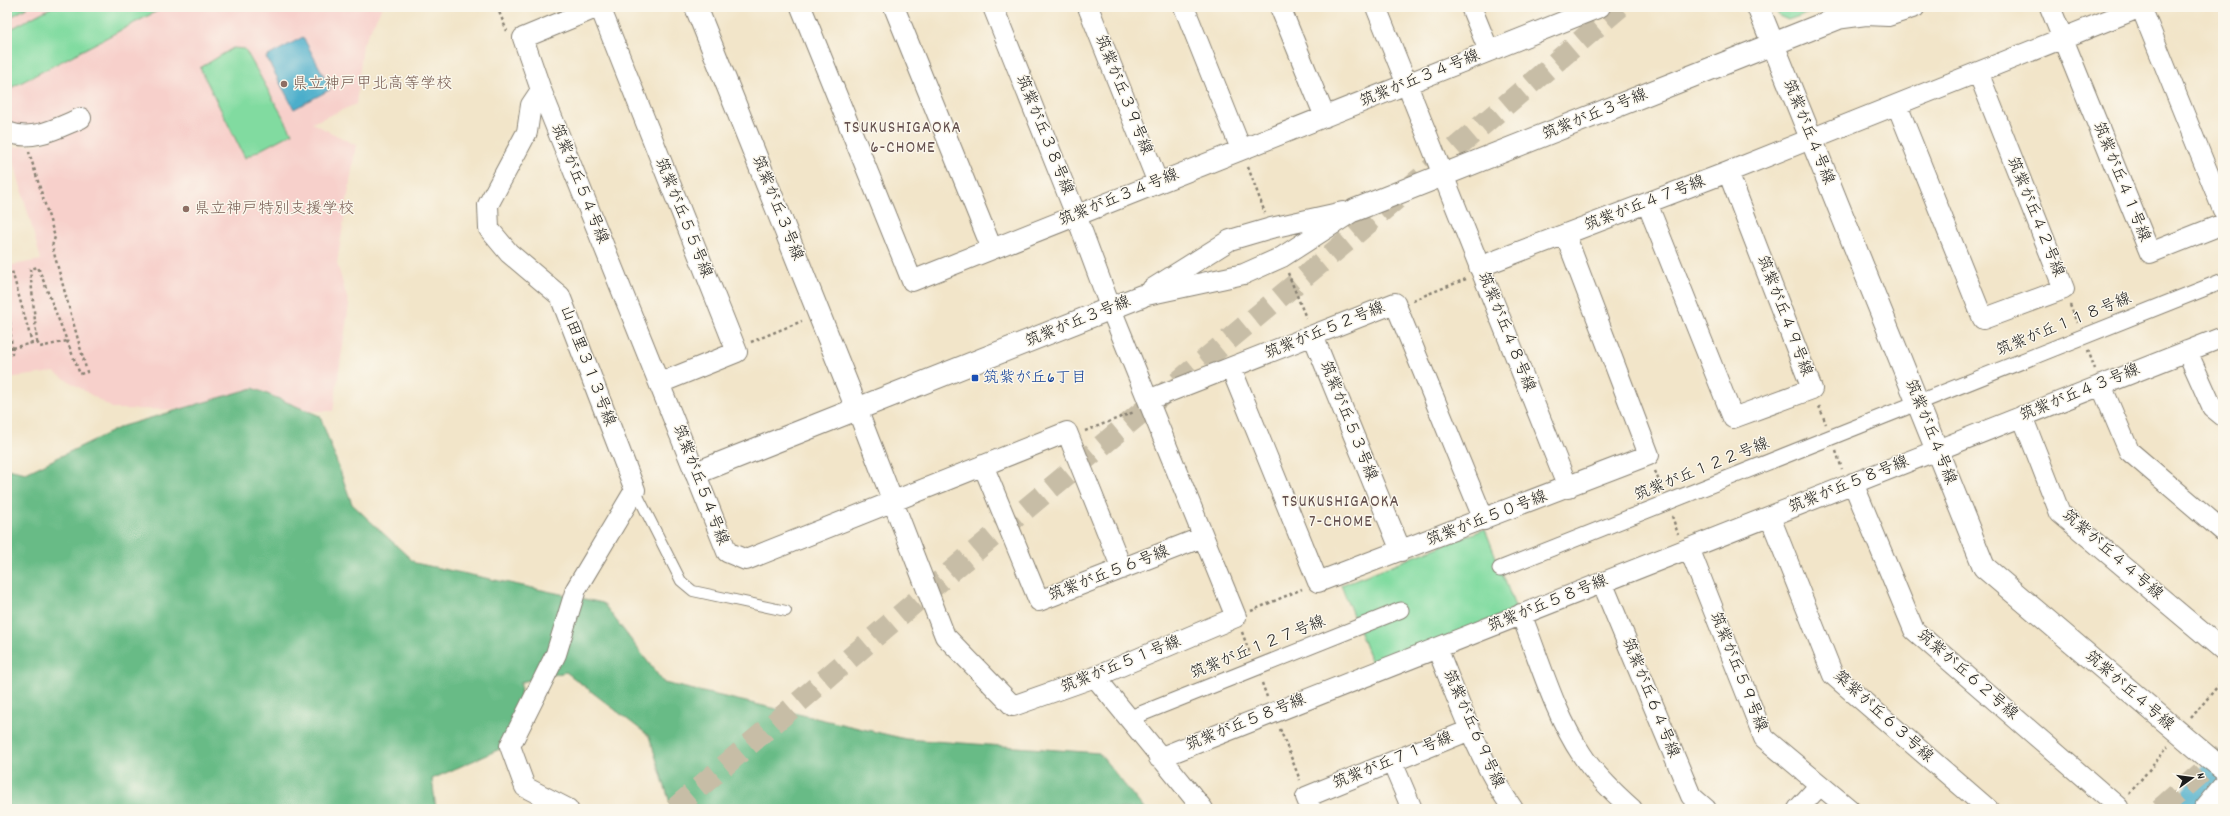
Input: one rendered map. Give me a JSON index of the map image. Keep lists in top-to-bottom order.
{
  "streets": {
    "street": [
      "筑紫が丘３４号線",
      "筑紫が丘３９号線",
      "筑紫が丘３号線",
      "筑紫が丘４号線",
      "筑紫が丘３８号線",
      "筑紫が丘４１号線",
      "筑紫が丘５４号線",
      "筑紫が丘４７号線",
      "筑紫が丘４２号線",
      "筑紫が丘５５号線",
      "筑紫が丘４９号線",
      "筑紫が丘１１８号線",
      "筑紫が丘５２号線",
      "筑紫が丘４８号線",
      "山田里３１３号線",
      "筑紫が丘４３号線",
      "筑紫が丘５３号線",
      "筑紫が丘１２２号線",
      "筑紫が丘５８号線",
      "筑紫が丘５０号線",
      "筑紫が丘４４号線",
      "筑紫が丘５６号線",
      "筑紫が丘１２７号線",
      "筑紫が丘５１号線",
      "筑紫が丘５９号線",
      "筑紫が丘６２号線",
      "筑紫が丘６４号線",
      "築紫が丘６３号線",
      "筑紫が丘６９号線",
      "筑紫が丘７１号線"
    ]
  },
  "crossings": [
    ["筑紫が丘３４号線", "筑紫が丘３９号線"],
    ["筑紫が丘３４号線", "筑紫が丘３８号線"],
    ["筑紫が丘３４号線", "筑紫が丘４８号線"],
    ["筑紫が丘３号線", "筑紫が丘４号線"],
    ["筑紫が丘３号線", "筑紫が丘３８号線"],
    ["筑紫が丘３号線", "筑紫が丘５４号線"],
    ["筑紫が丘３号線", "筑紫が丘４８号線"],
    ["筑紫が丘３号線", "筑紫が丘５１号線"],
    ["筑紫が丘４号線", "筑紫が丘４７号線"],
    ["筑紫が丘４号線", "筑紫が丘１１８号線"],
    ["筑紫が丘４号線", "筑紫が丘４３号線"],
    ["筑紫が丘４号線", "筑紫が丘１２２号線"],
    ["筑紫が丘４号線", "筑紫が丘５８号線"],
    ["筑紫が丘５４号線", "筑紫が丘５５号線"],
    ["筑紫が丘５４号線", "山田里３１３号線"],
    ["筑紫が丘５４号線", "筑紫が丘５６号線"],
    ["筑紫が丘５４号線", "筑紫が丘５１号線"],
    ["筑紫が丘４７号線", "筑紫が丘４９号線"],
    ["筑紫が丘４７号線", "筑紫が丘４８号線"],
    ["筑紫が丘４７号線", "筑紫が丘５０号線"],
    ["筑紫が丘１１８号線", "筑紫が丘１２２号線"],
    ["筑紫が丘５２号線", "筑紫が丘５３号線"],
    ["筑紫が丘５２号線", "筑紫が丘５０号線"],
    ["筑紫が丘４８号線", "筑紫が丘５０号線"],
    ["筑紫が丘４３号線", "筑紫が丘５８号線"],
    ["筑紫が丘４３号線", "筑紫が丘４４号線"],
    ["筑紫が丘５３号線", "筑紫が丘５０号線"],
    ["筑紫が丘５８号線", "筑紫が丘５９号線"],
    ["筑紫が丘５８号線", "筑紫が丘６２号線"],
    ["筑紫が丘５８号線", "筑紫が丘６４号線"],
    ["筑紫が丘５８号線", "築紫が丘６３号線"],
    ["筑紫が丘５８号線", "筑紫が丘６９号線"],
    ["筑紫が丘６９号線", "筑紫が丘７１号線"]
  ],
  "districts": ["TSUKUSHIGAOKA 6-CHOME", "TSUKUSHIGAOKA 7-CHOME"],
  "places": {
    "other": ["県立神戸甲北高等学校", "県立神戸特別支援学校"],
    "transit": ["筑紫が丘6丁目"]
  },
  "north": "right"
}
